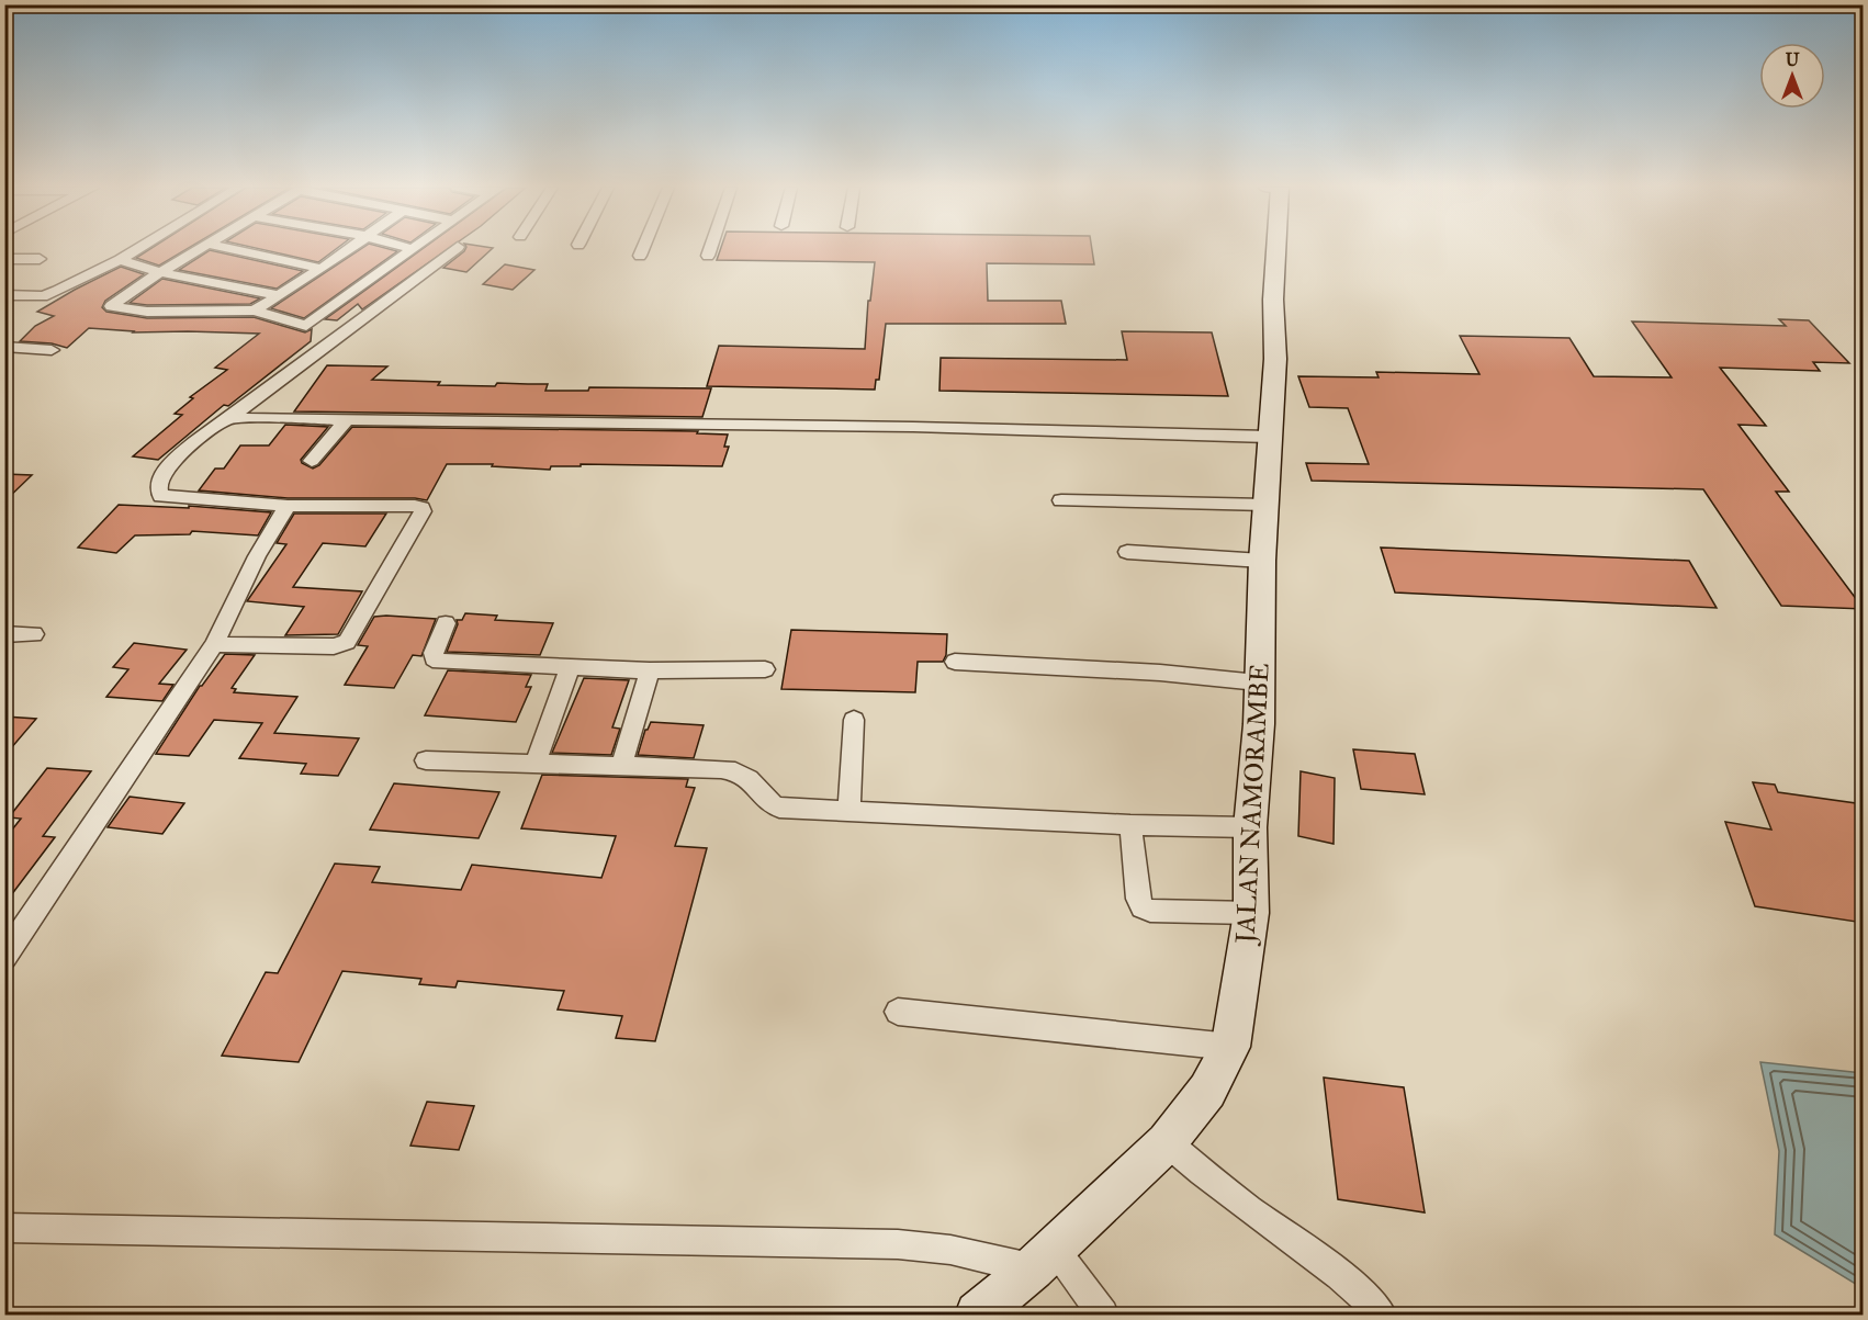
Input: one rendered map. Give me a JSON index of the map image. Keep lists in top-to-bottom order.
{
  "streets": {
    "main road": ["JALAN NAMORAMBE"]
  },
  "north": "top"
}
